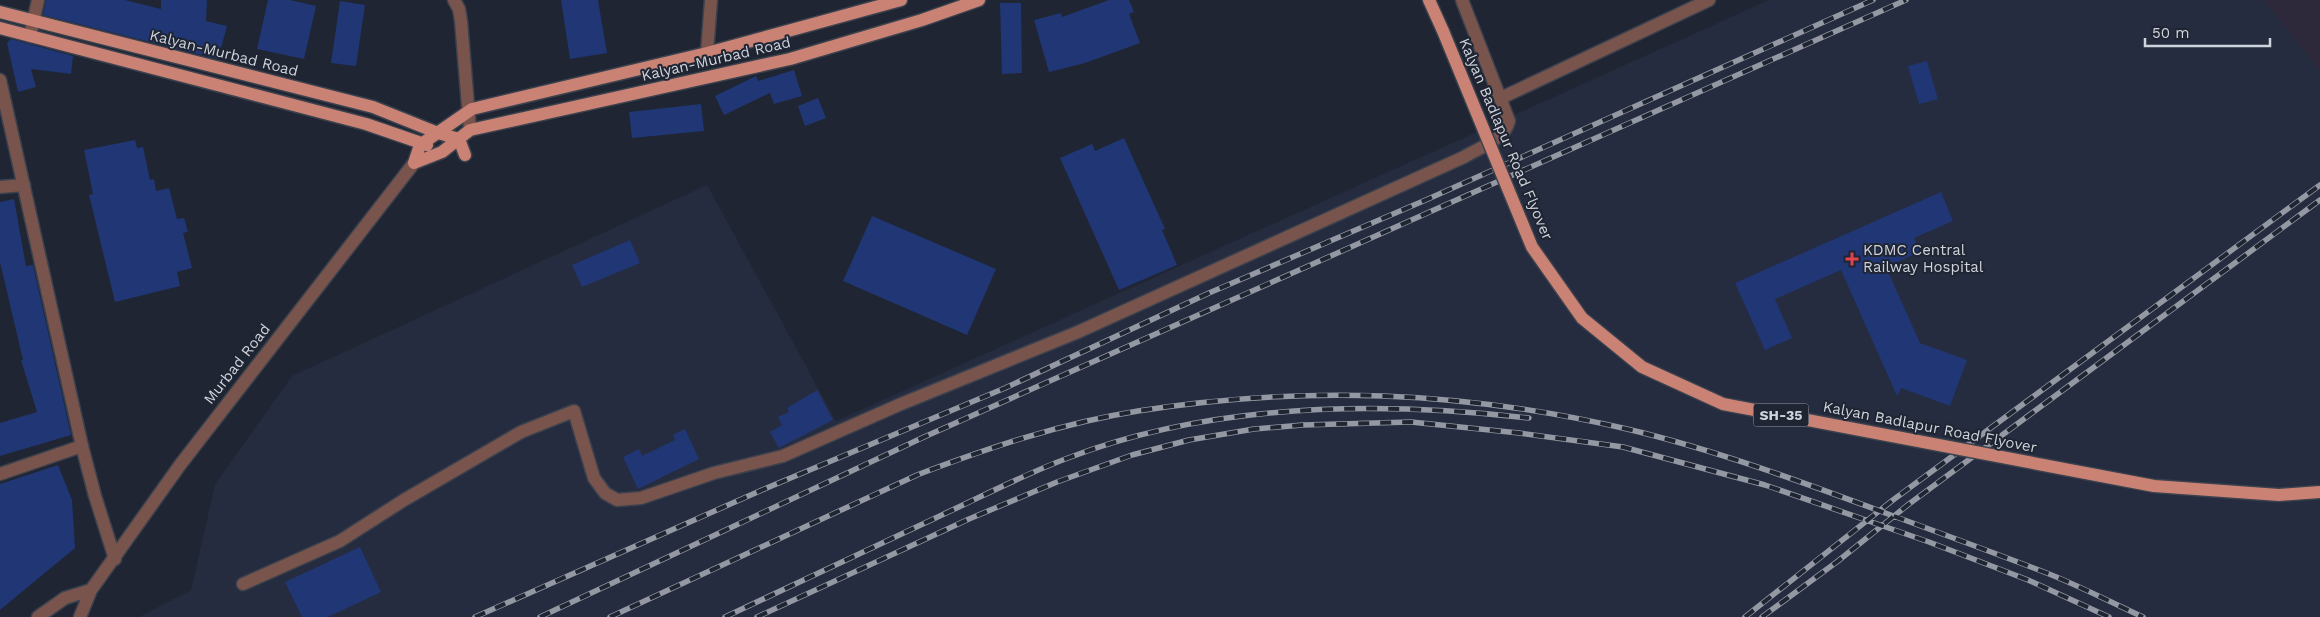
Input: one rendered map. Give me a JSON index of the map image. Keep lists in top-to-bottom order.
{
  "streets": {
    "main road": ["Kalyan-Murbad Road", "Kalyan Badlapur Road Flyover", "SH-35"],
    "street": ["Murbad Road"]
  },
  "crossings": [
    ["Kalyan-Murbad Road", "Murbad Road"]
  ],
  "places": {
    "health": ["KDMC Central Railway Hospital"]
  },
  "scale_bar": "50 m"
}
